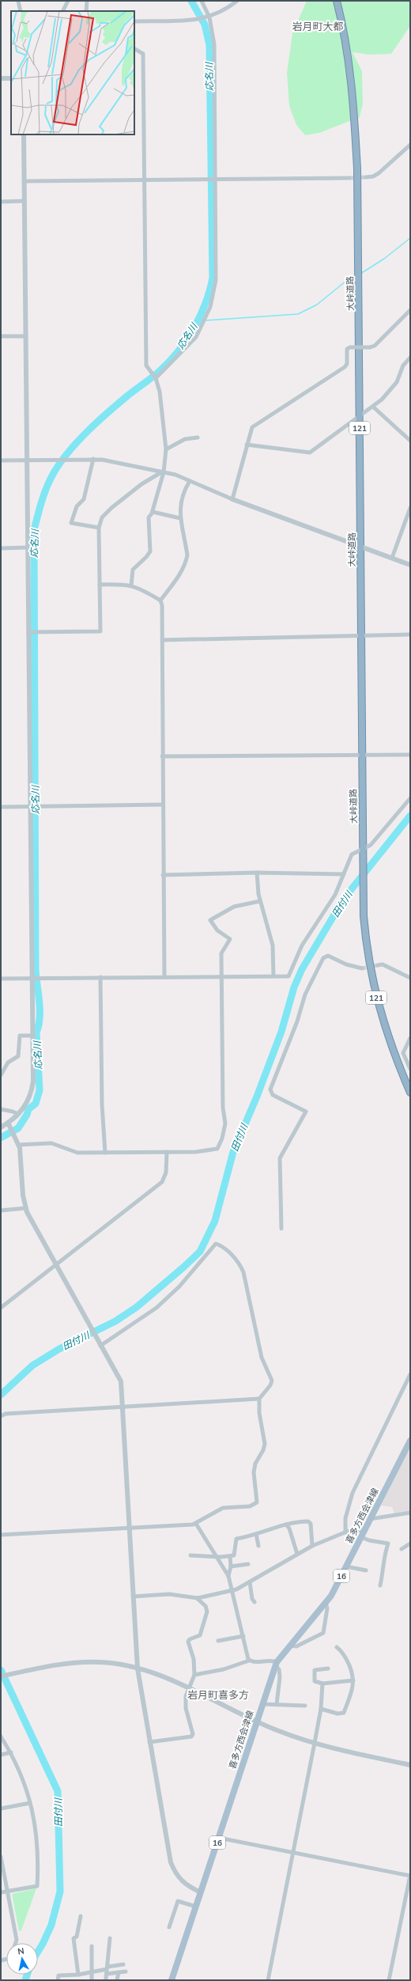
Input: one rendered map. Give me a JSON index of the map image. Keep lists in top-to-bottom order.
{
  "streets": {
    "highway": ["大峠道路", "121"],
    "main road": ["喜多方西会津線", "16"]
  },
  "districts": ["岩月町大都", "岩月町喜多方"],
  "water": ["応名川", "田付川"],
  "north": "top"
}
